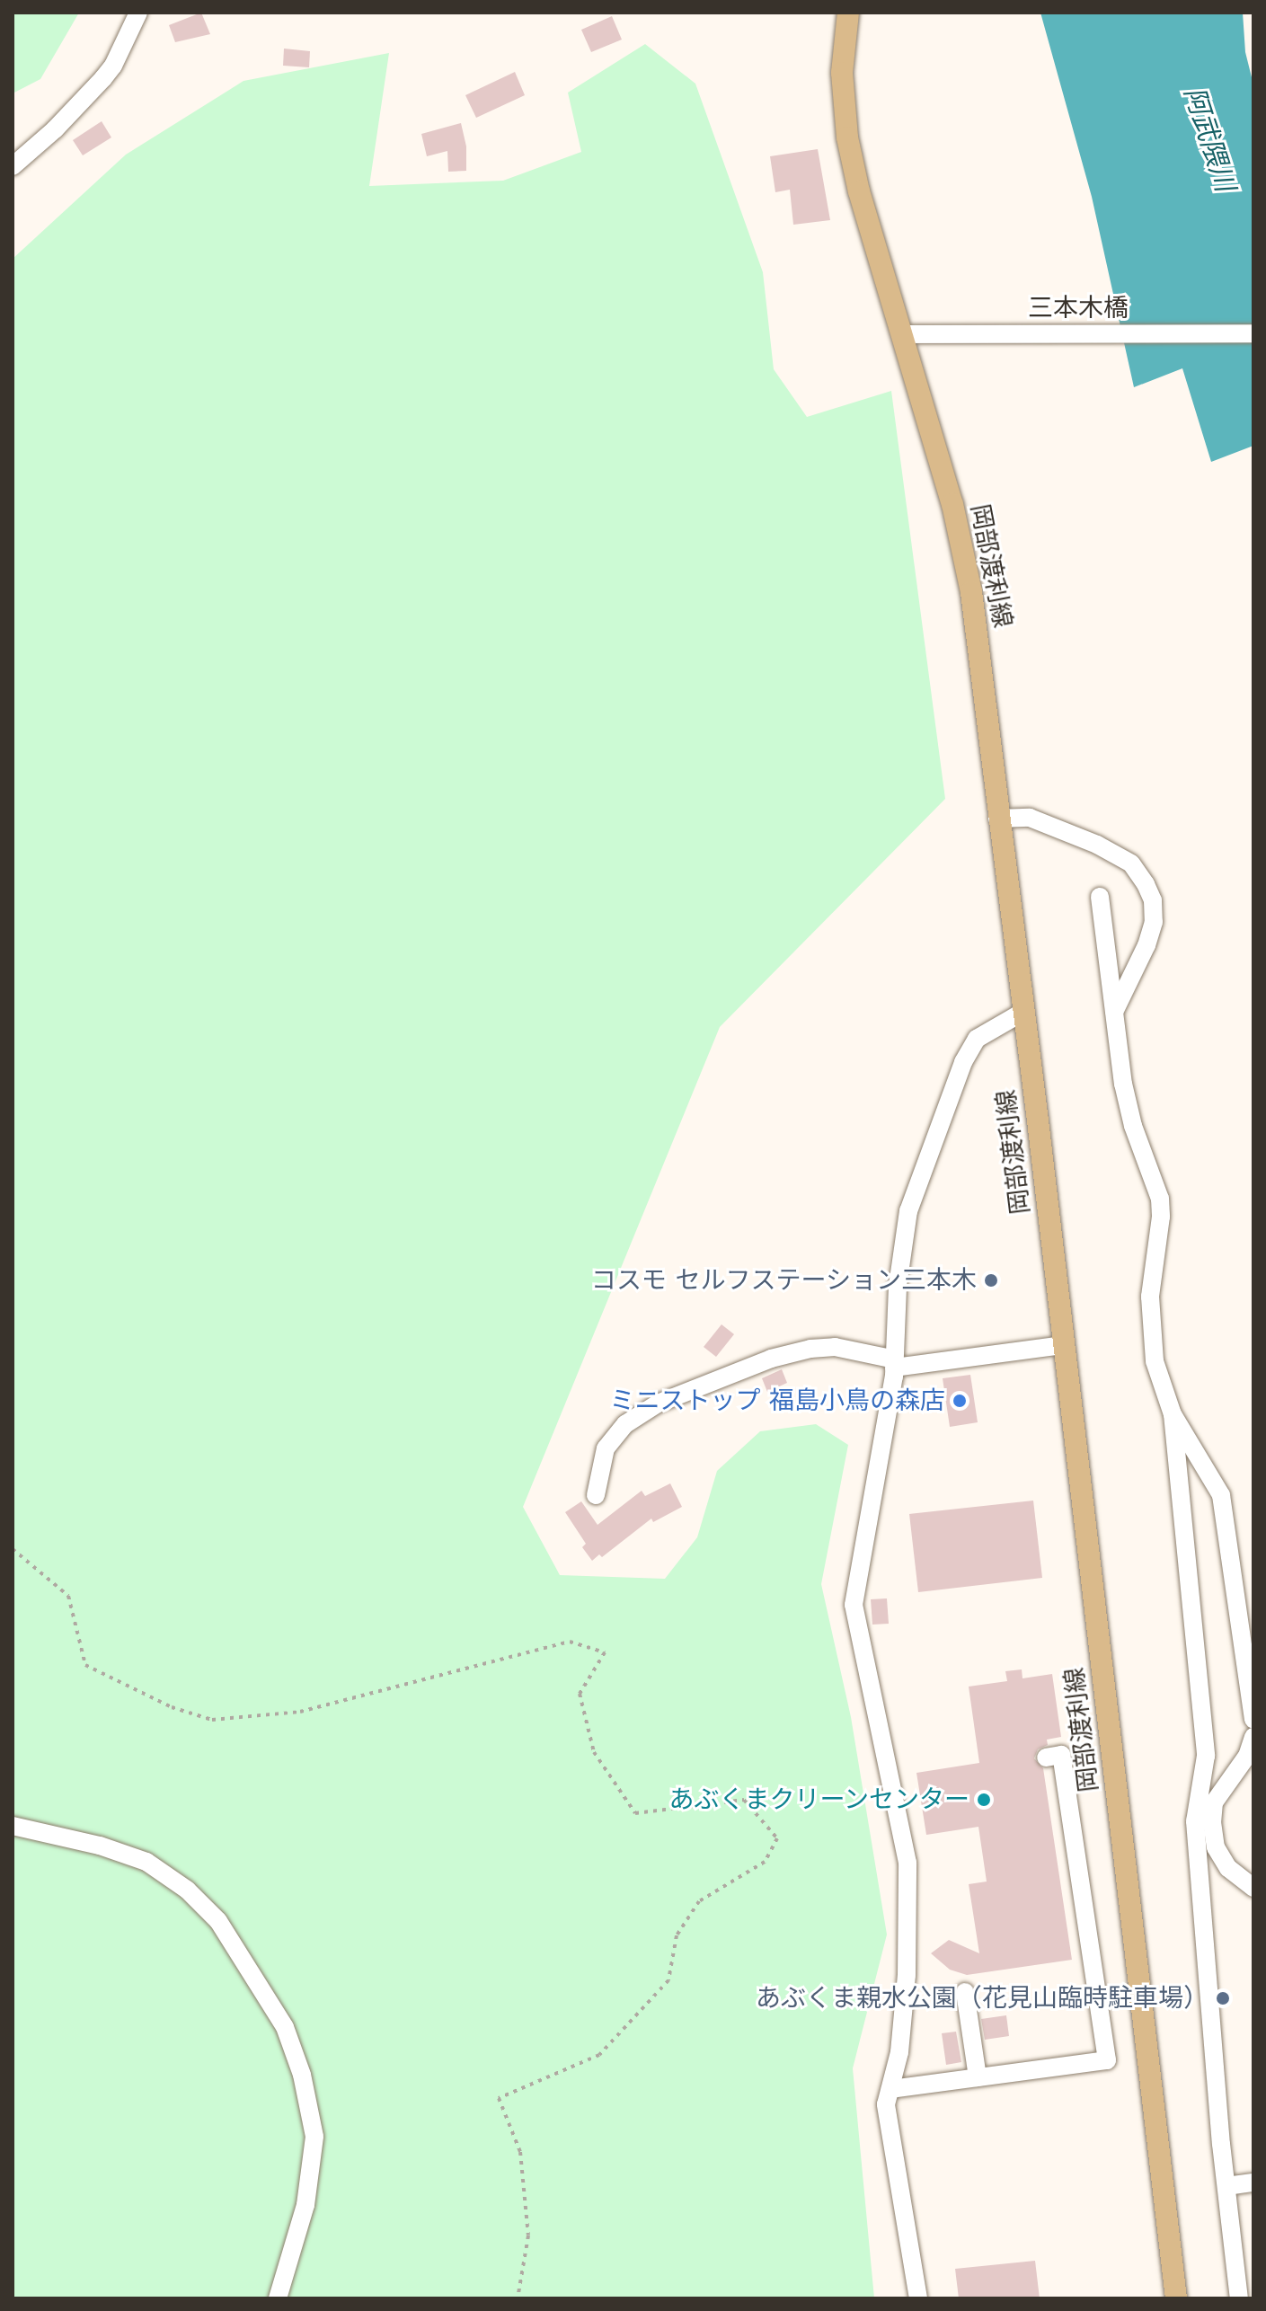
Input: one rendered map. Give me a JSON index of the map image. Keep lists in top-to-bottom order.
{
  "streets": {
    "main road": ["岡部渡利線"],
    "street": ["三本木橋"]
  },
  "crossings": [
    ["三本木橋", "岡部渡利線"]
  ],
  "water": ["阿武隈川"],
  "places": [
    "コスモ セルフステーション三本木",
    "ミニストップ 福島小鳥の森店",
    "あぶくまクリーンセンター",
    "あぶくま親水公園（花見山臨時駐車場）"
  ]
}
